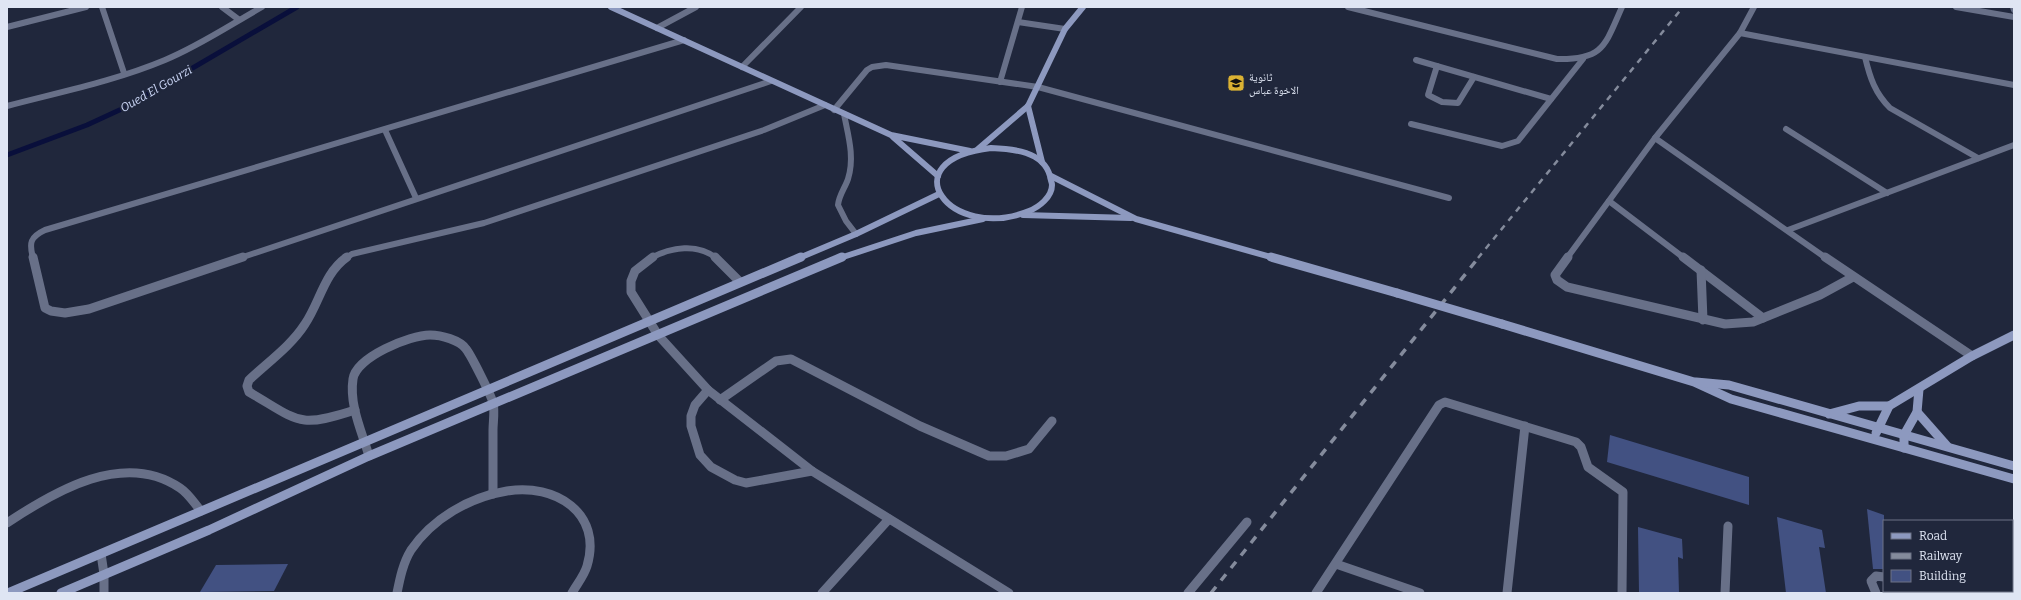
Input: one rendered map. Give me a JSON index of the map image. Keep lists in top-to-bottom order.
{
  "water": ["Oued El Gourzi"],
  "places": {
    "school or university": ["ثانوية الاخوة عباس"]
  },
  "legend": ["Road", "Railway", "Building"]
}
